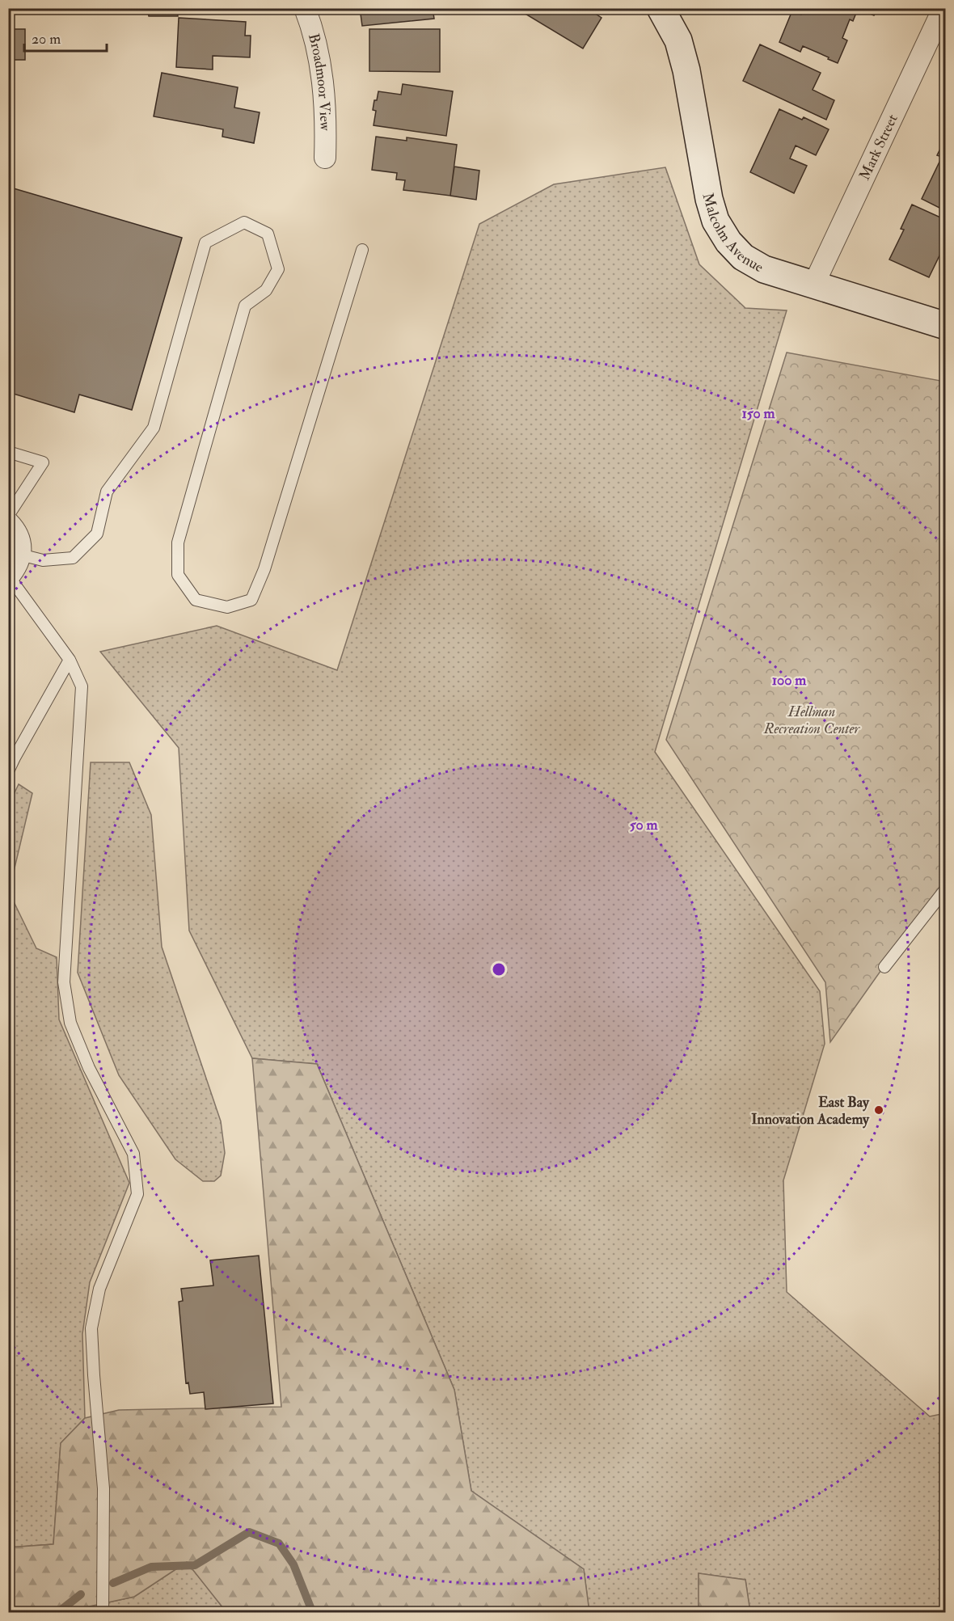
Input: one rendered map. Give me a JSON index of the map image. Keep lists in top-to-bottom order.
{
  "streets": {
    "street": ["Broadmoor View", "Mark Street", "Malcolm Avenue"]
  },
  "crossings": [
    ["Mark Street", "Malcolm Avenue"]
  ],
  "parks": ["Hellman Recreation Center"],
  "places": ["East Bay Innovation Academy"],
  "scale_bar": "20 m",
  "rings": ["150 m", "100 m", "50 m"]
}
